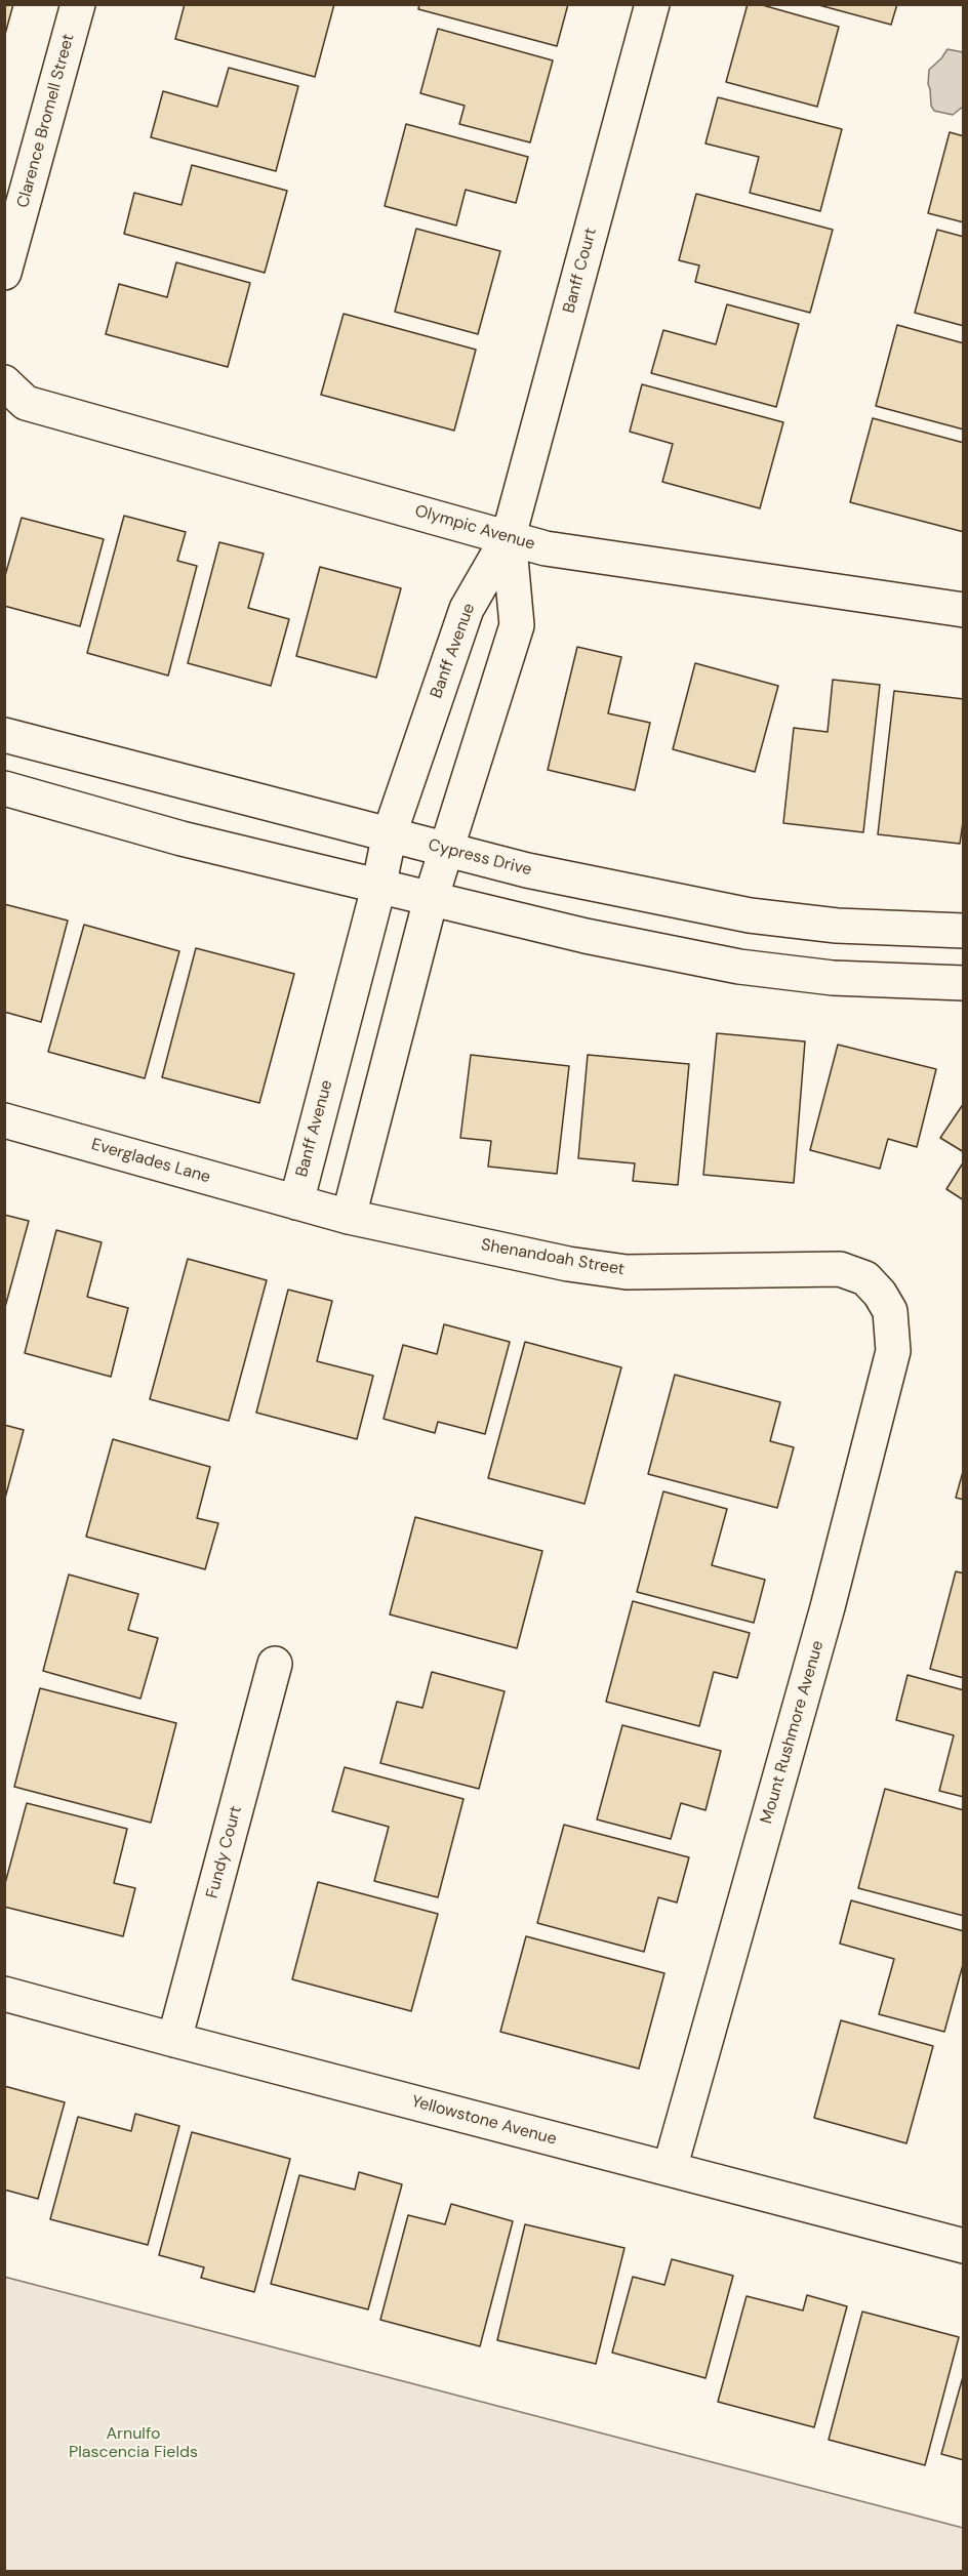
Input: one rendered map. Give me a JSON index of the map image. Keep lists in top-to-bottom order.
{
  "streets": {
    "street": [
      "Clarence Bromell Street",
      "Banff Court",
      "Olympic Avenue",
      "Banff Avenue",
      "Cypress Drive",
      "Everglades Lane",
      "Shenandoah Street",
      "Mount Rushmore Avenue",
      "Fundy Court",
      "Yellowstone Avenue"
    ]
  },
  "crossings": [
    ["Banff Court", "Olympic Avenue"],
    ["Banff Court", "Banff Avenue"],
    ["Olympic Avenue", "Banff Avenue"],
    ["Banff Avenue", "Cypress Drive"],
    ["Banff Avenue", "Everglades Lane"],
    ["Banff Avenue", "Shenandoah Street"],
    ["Everglades Lane", "Shenandoah Street"],
    ["Shenandoah Street", "Mount Rushmore Avenue"],
    ["Mount Rushmore Avenue", "Yellowstone Avenue"],
    ["Fundy Court", "Yellowstone Avenue"]
  ],
  "parks": ["Arnulfo Plascencia Fields"]
}
